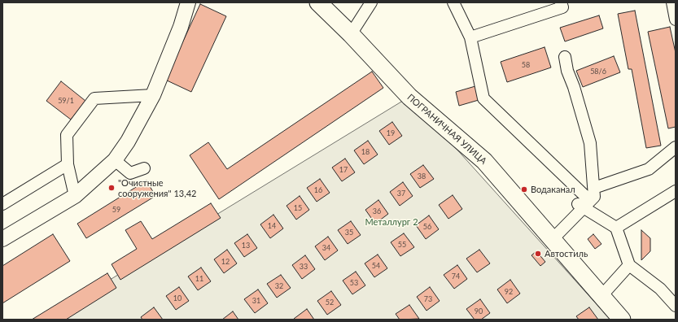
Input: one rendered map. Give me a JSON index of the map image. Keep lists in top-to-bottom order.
{
  "streets": {
    "highway": ["ПОГРАНИЧНАЯ УЛИЦА"]
  },
  "parks": ["Металлург 2"],
  "places": ["\"Очистные сооружения\" 13,42", "Водаканал", "Автостиль"],
  "house_numbers": [
    "58",
    "58/6",
    "59/1",
    "19",
    "18",
    "17",
    "38",
    "16",
    "37",
    "15",
    "59",
    "36",
    "14",
    "56",
    "35",
    "55",
    "13",
    "34",
    "12",
    "54",
    "33",
    "74",
    "11",
    "53",
    "32",
    "92",
    "10",
    "73",
    "31",
    "52",
    "90"
  ]
}
